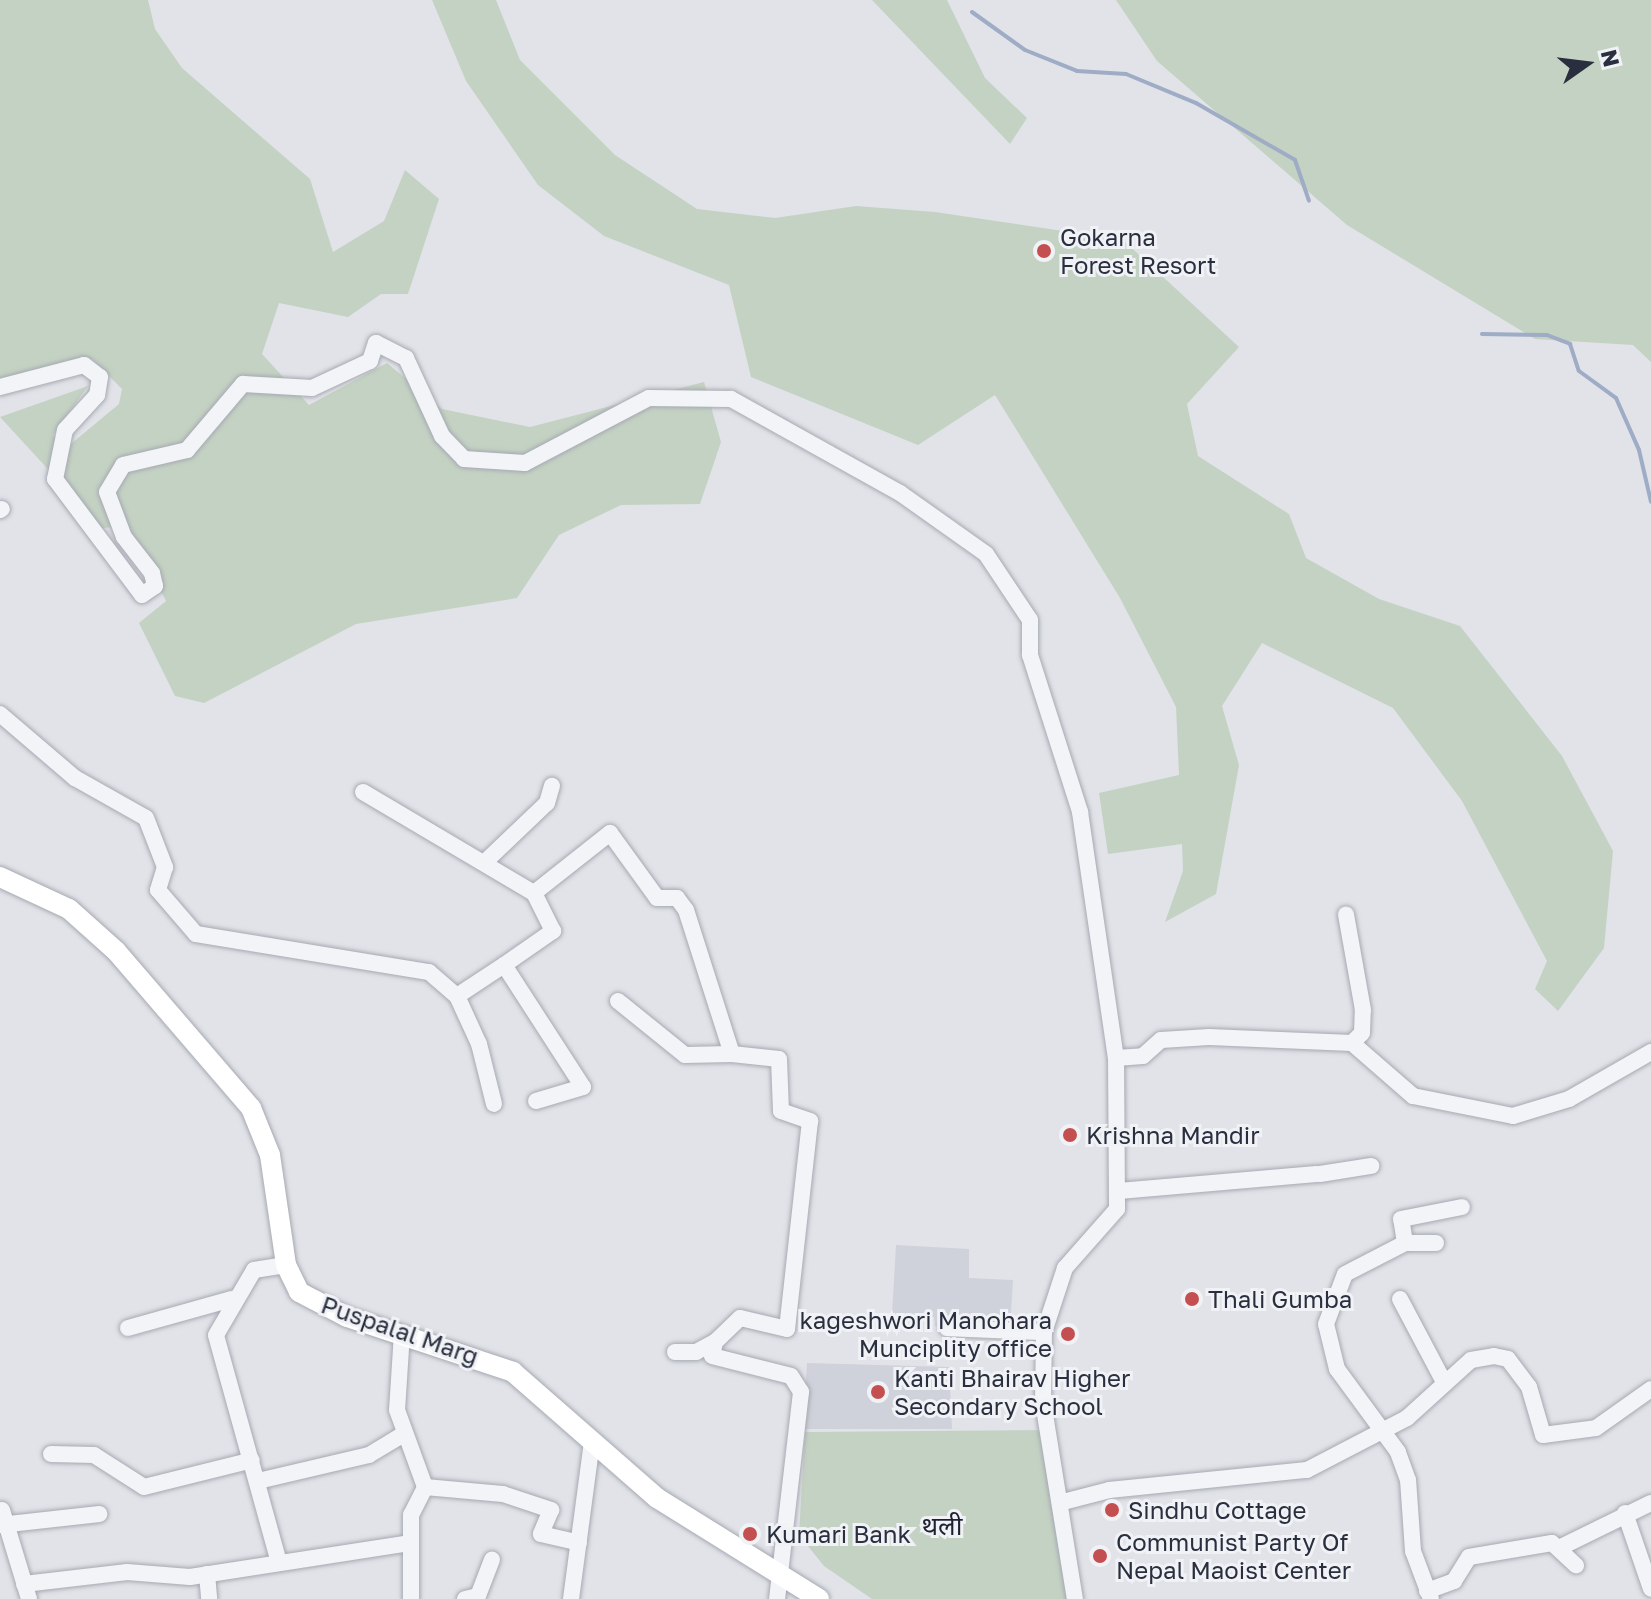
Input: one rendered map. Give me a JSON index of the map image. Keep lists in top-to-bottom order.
{
  "streets": {
    "main road": ["Puspalal Marg"]
  },
  "districts": ["थली"],
  "places": [
    "Gokarna Forest Resort",
    "Krishna Mandir",
    "Thali Gumba",
    "kageshwori Manohara Munciplity office",
    "Kanti Bhairav Higher Secondary School",
    "Sindhu Cottage",
    "Kumari Bank",
    "Communist Party Of Nepal Maoist Center"
  ],
  "north": "right"
}
